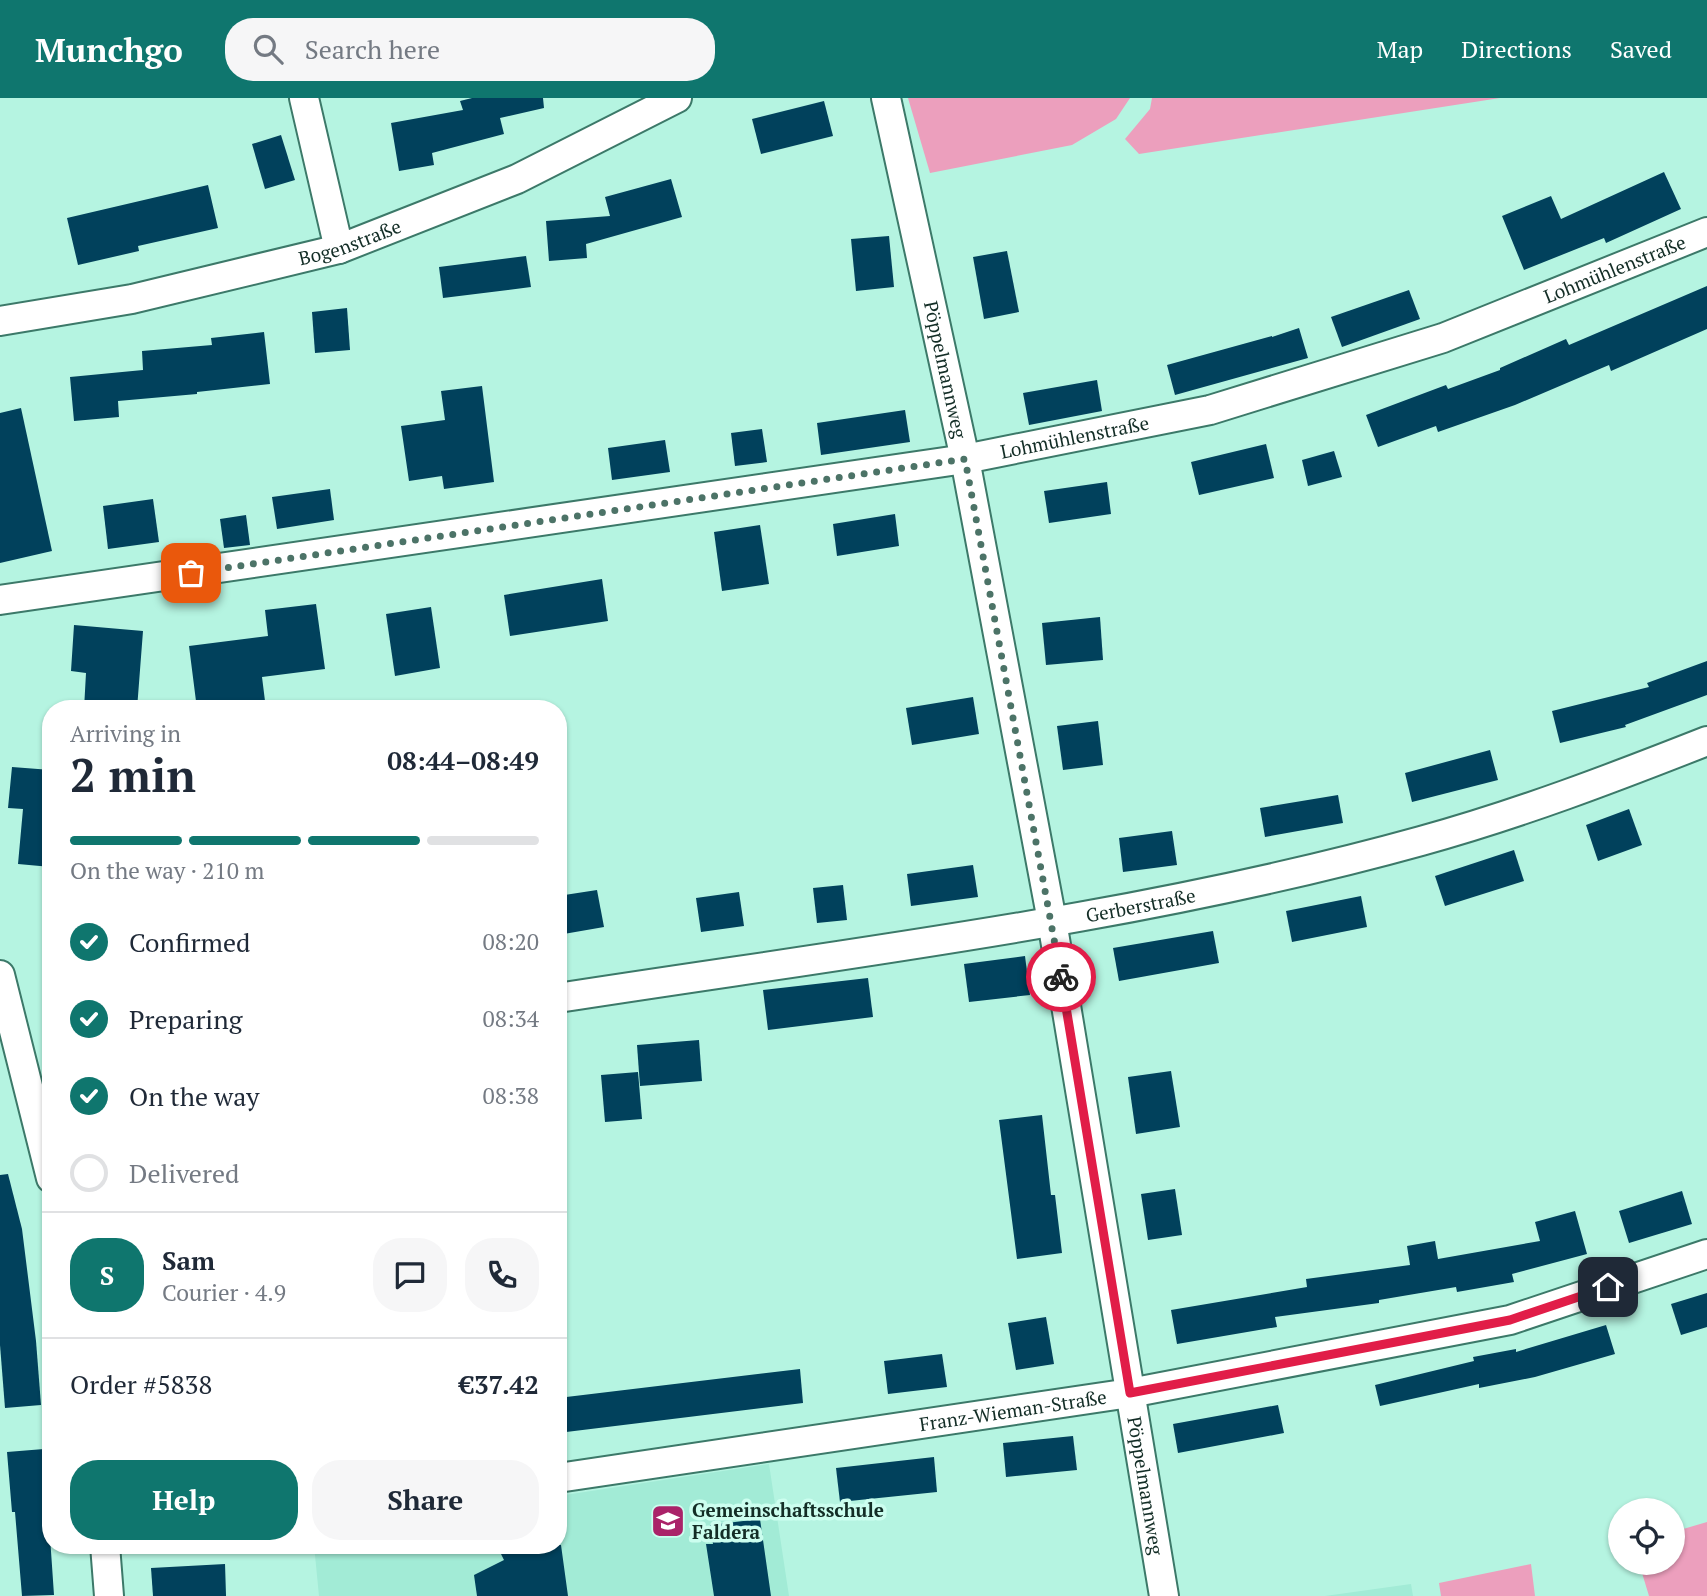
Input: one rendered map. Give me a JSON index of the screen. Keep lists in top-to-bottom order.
{
  "streets": {
    "street": [
      "Bogenstraße",
      "Lohmühlenstraße",
      "Pöppelmannweg",
      "Gerberstraße",
      "Franz-Wieman-Straße"
    ]
  },
  "crossings": [
    ["Lohmühlenstraße", "Pöppelmannweg"],
    ["Pöppelmannweg", "Gerberstraße"],
    ["Pöppelmannweg", "Franz-Wieman-Straße"]
  ],
  "places": {
    "school or university": ["Gemeinschaftsschule Faldera"]
  },
  "page": {
    "header": "Munchgo",
    "search": "Search here",
    "nav": ["Map", "Directions", "Saved"],
    "heading": ["2 min", "Arriving in", "08:44–08:49"],
    "panel": [
      "Sam",
      "Courier · 4.9",
      "Order #5838",
      "€37.42"
    ],
    "bar": "On the way · 210 m",
    "list": [
      ["Confirmed", "08:20"],
      ["Preparing", "08:34"],
      ["On the way", "08:38"],
      "Delivered"
    ],
    "round": "S",
    "buttons": ["Help", "Share"]
  }
}
